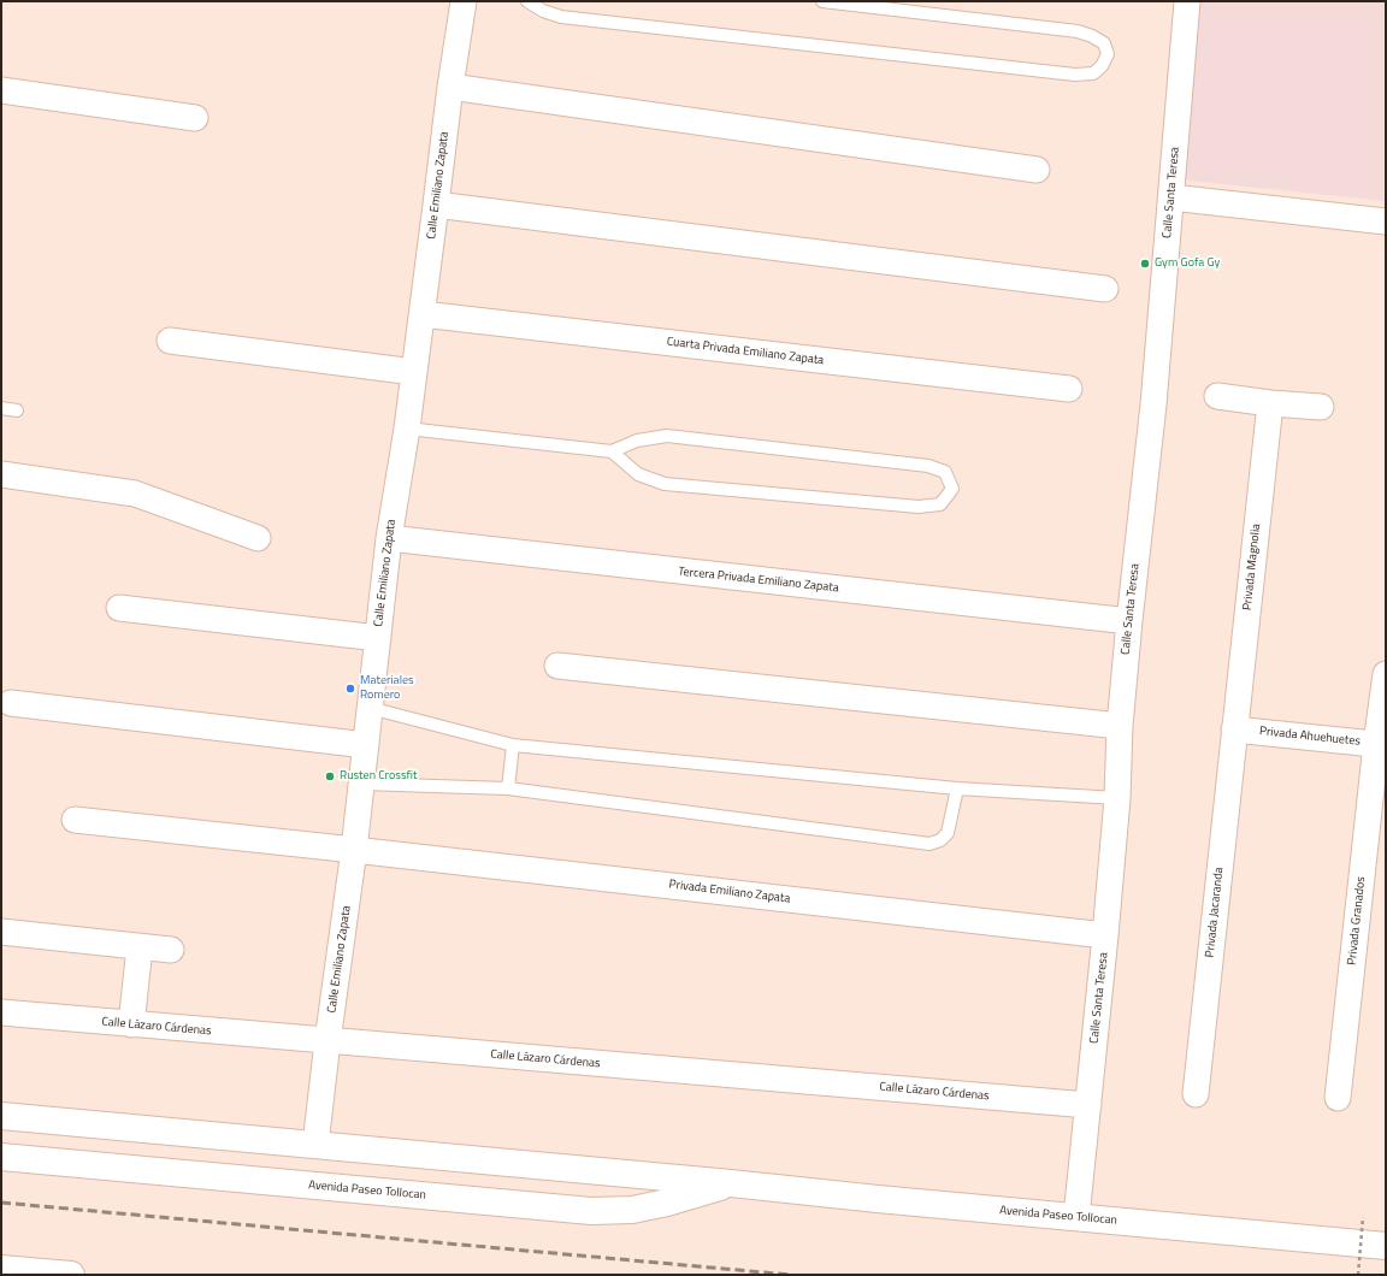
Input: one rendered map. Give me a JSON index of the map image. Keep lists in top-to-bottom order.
{
  "streets": {
    "main road": ["Avenida Paseo Tollocan"],
    "street": [
      "Calle Emiliano Zapata",
      "Calle Santa Teresa",
      "Cuarta Privada Emiliano Zapata",
      "Privada Magnolia",
      "Tercera Privada Emiliano Zapata",
      "Privada Ahuehuetes",
      "Privada Emiliano Zapata",
      "Privada Jacaranda",
      "Privada Granados",
      "Calle Lázaro Cárdenas"
    ]
  },
  "crossings": [
    ["Calle Emiliano Zapata", "Cuarta Privada Emiliano Zapata"],
    ["Calle Emiliano Zapata", "Tercera Privada Emiliano Zapata"],
    ["Calle Emiliano Zapata", "Privada Emiliano Zapata"],
    ["Calle Emiliano Zapata", "Calle Lázaro Cárdenas"],
    ["Calle Emiliano Zapata", "Avenida Paseo Tollocan"],
    ["Calle Santa Teresa", "Tercera Privada Emiliano Zapata"],
    ["Calle Santa Teresa", "Privada Emiliano Zapata"],
    ["Calle Santa Teresa", "Calle Lázaro Cárdenas"],
    ["Calle Santa Teresa", "Avenida Paseo Tollocan"],
    ["Privada Magnolia", "Privada Ahuehuetes"],
    ["Privada Magnolia", "Privada Jacaranda"],
    ["Privada Ahuehuetes", "Privada Jacaranda"],
    ["Privada Ahuehuetes", "Privada Granados"]
  ],
  "places": ["Gym Gofa Gy", "Materiales Romero", "Rusten Crossfit"]
}
